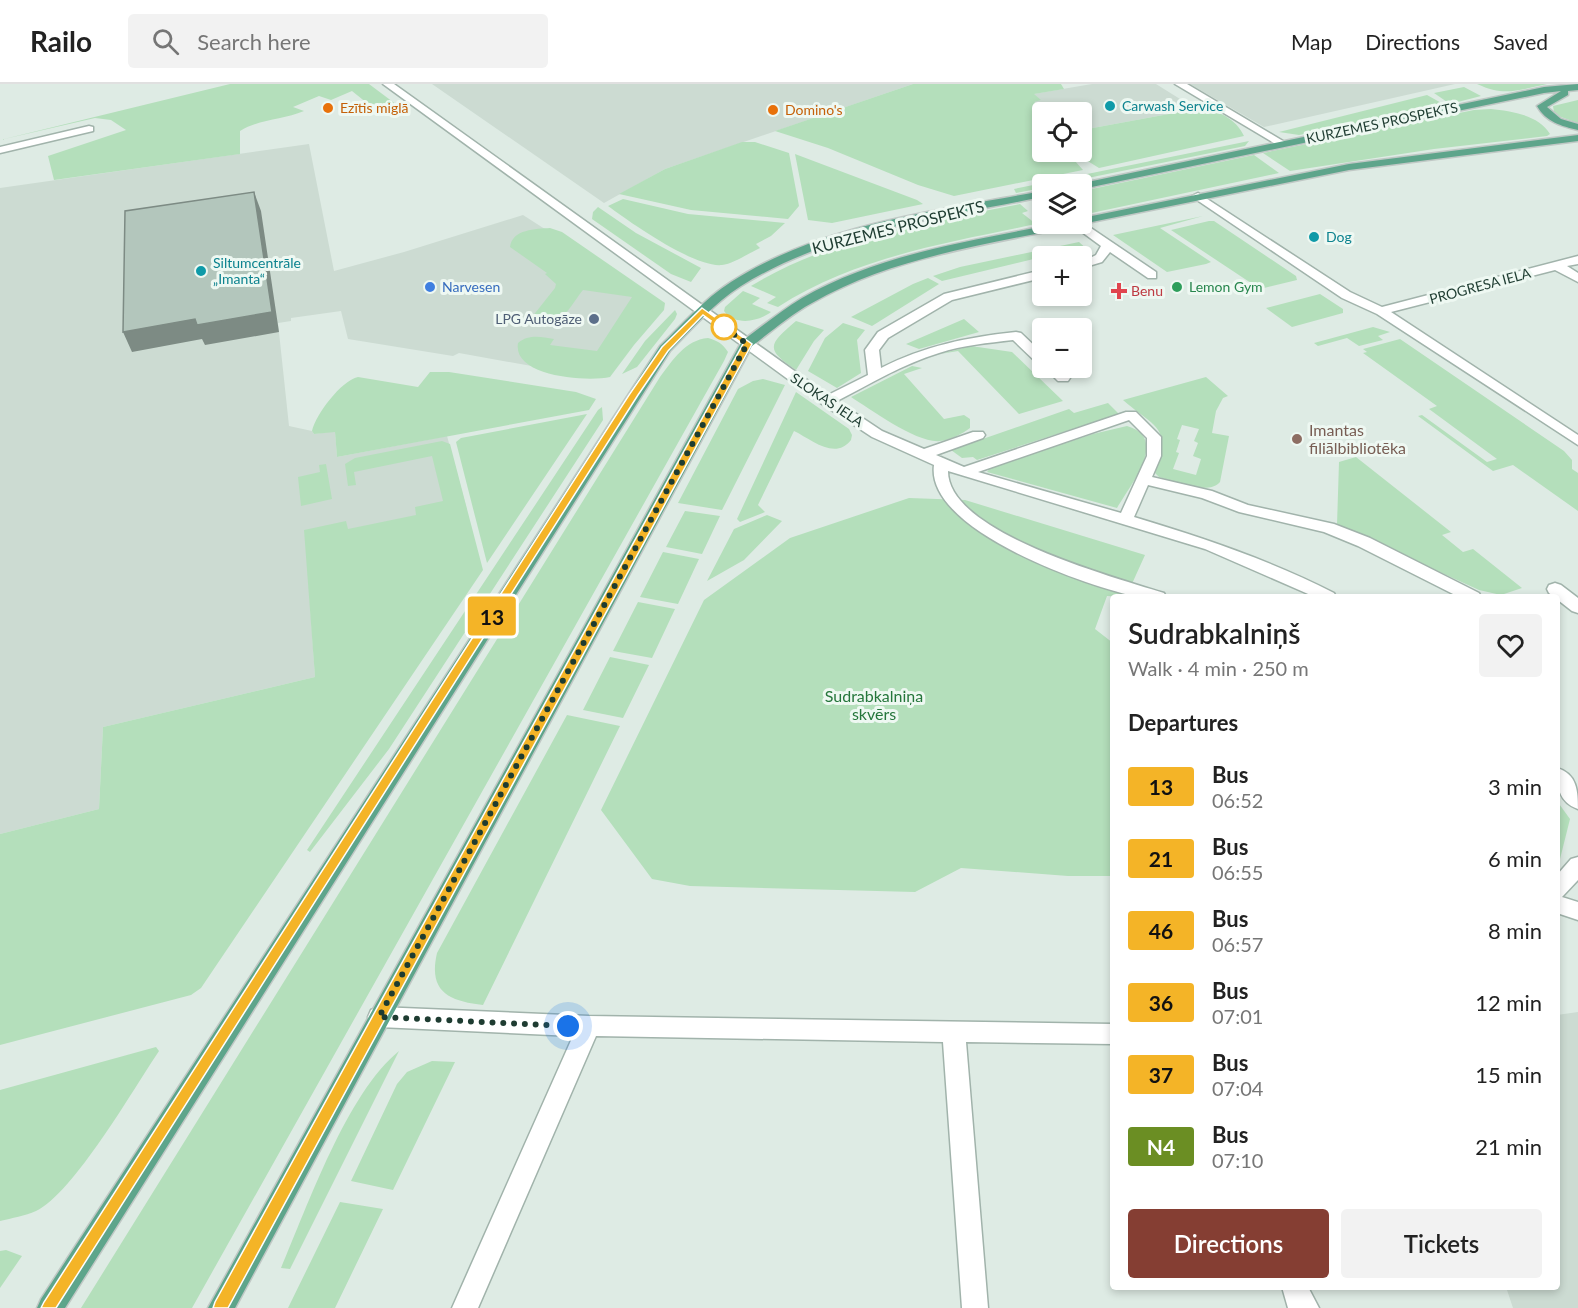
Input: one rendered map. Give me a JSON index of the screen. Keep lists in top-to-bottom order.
{
  "streets": {
    "main road": ["KURZEMES PROSPEKTS"],
    "street": ["PROGRESA IELA", "SLOKAS IELA"]
  },
  "crossings": [
    ["KURZEMES PROSPEKTS", "SLOKAS IELA"]
  ],
  "parks": ["Sudrabkalniņa skvērs"],
  "places": {
    "other": [
      "Carwash Service",
      "Ezītis miglā",
      "Domino's",
      "Dog",
      "Siltumcentrāle „Imanta“",
      "Narvesen",
      "Lemon Gym",
      "LPG Autogāze",
      "Imantas filiālbibliotēka"
    ],
    "health": ["Benu"]
  },
  "lines": ["bus line 13"],
  "page": {
    "header": "Railo",
    "search": "Search here",
    "nav": ["Map", "Directions", "Saved"],
    "on_map": "13",
    "map_buttons": ["+", "−"],
    "heading": [
      ["Sudrabkalniņš", "Walk · 4 min · 250 m"],
      "Departures"
    ],
    "list": [
      {
        "mark": "13",
        "name": "Bus",
        "note": "06:52",
        "value": "3 min"
      },
      {
        "mark": "21",
        "name": "Bus",
        "note": "06:55",
        "value": "6 min"
      },
      {
        "mark": "46",
        "name": "Bus",
        "note": "06:57",
        "value": "8 min"
      },
      {
        "mark": "36",
        "name": "Bus",
        "note": "07:01",
        "value": "12 min"
      },
      {
        "mark": "37",
        "name": "Bus",
        "note": "07:04",
        "value": "15 min"
      },
      {
        "mark": "N4",
        "name": "Bus",
        "note": "07:10",
        "value": "21 min"
      }
    ],
    "buttons": ["Directions", "Tickets"]
  }
}
